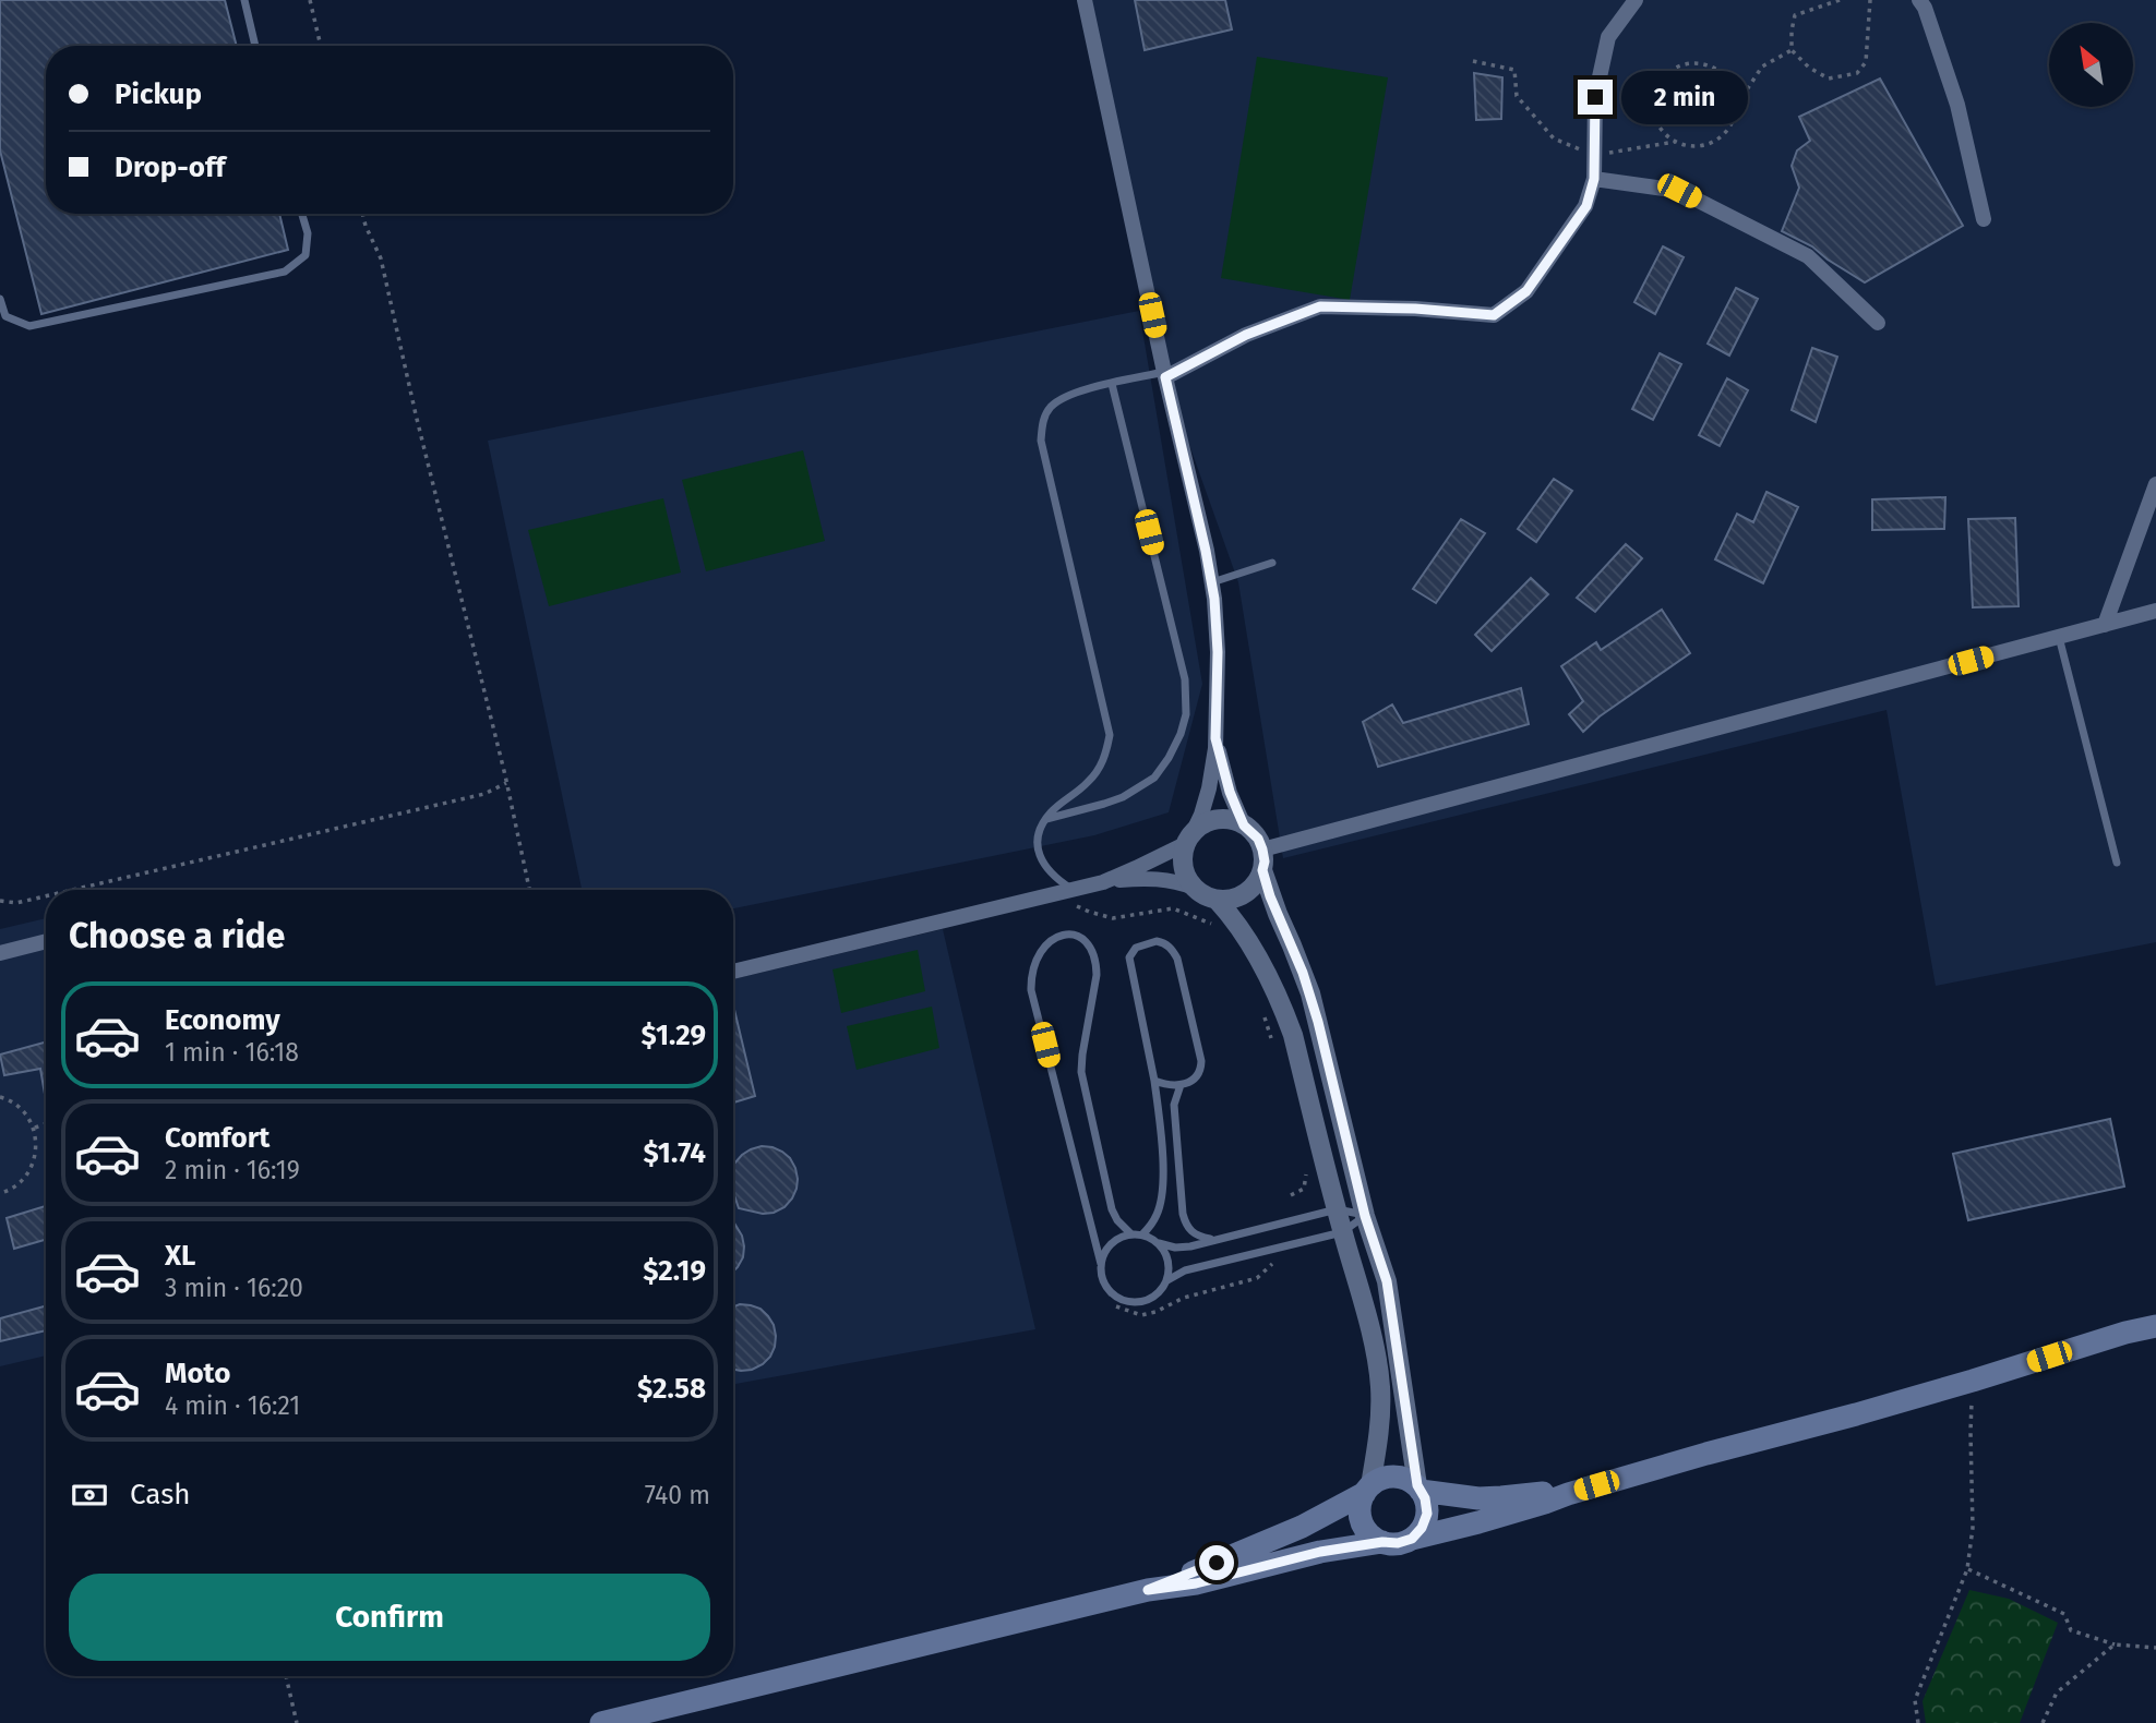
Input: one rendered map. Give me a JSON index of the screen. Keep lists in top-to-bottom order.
{
  "north": "top left",
  "page": {
    "banner": ["Pickup", "Drop-off"],
    "bubble": "2 min",
    "heading": "Choose a ride",
    "list": [
      {
        "name": "Economy",
        "note": "1 min · 16:18",
        "value": "$1.29"
      },
      {
        "name": "Comfort",
        "note": "2 min · 16:19",
        "value": "$1.74"
      },
      {
        "name": "XL",
        "note": "3 min · 16:20",
        "value": "$2.19"
      },
      {
        "name": "Moto",
        "note": "4 min · 16:21",
        "value": "$2.58"
      }
    ],
    "pay": ["Cash", "740 m"],
    "buttons": "Confirm"
  }
}
